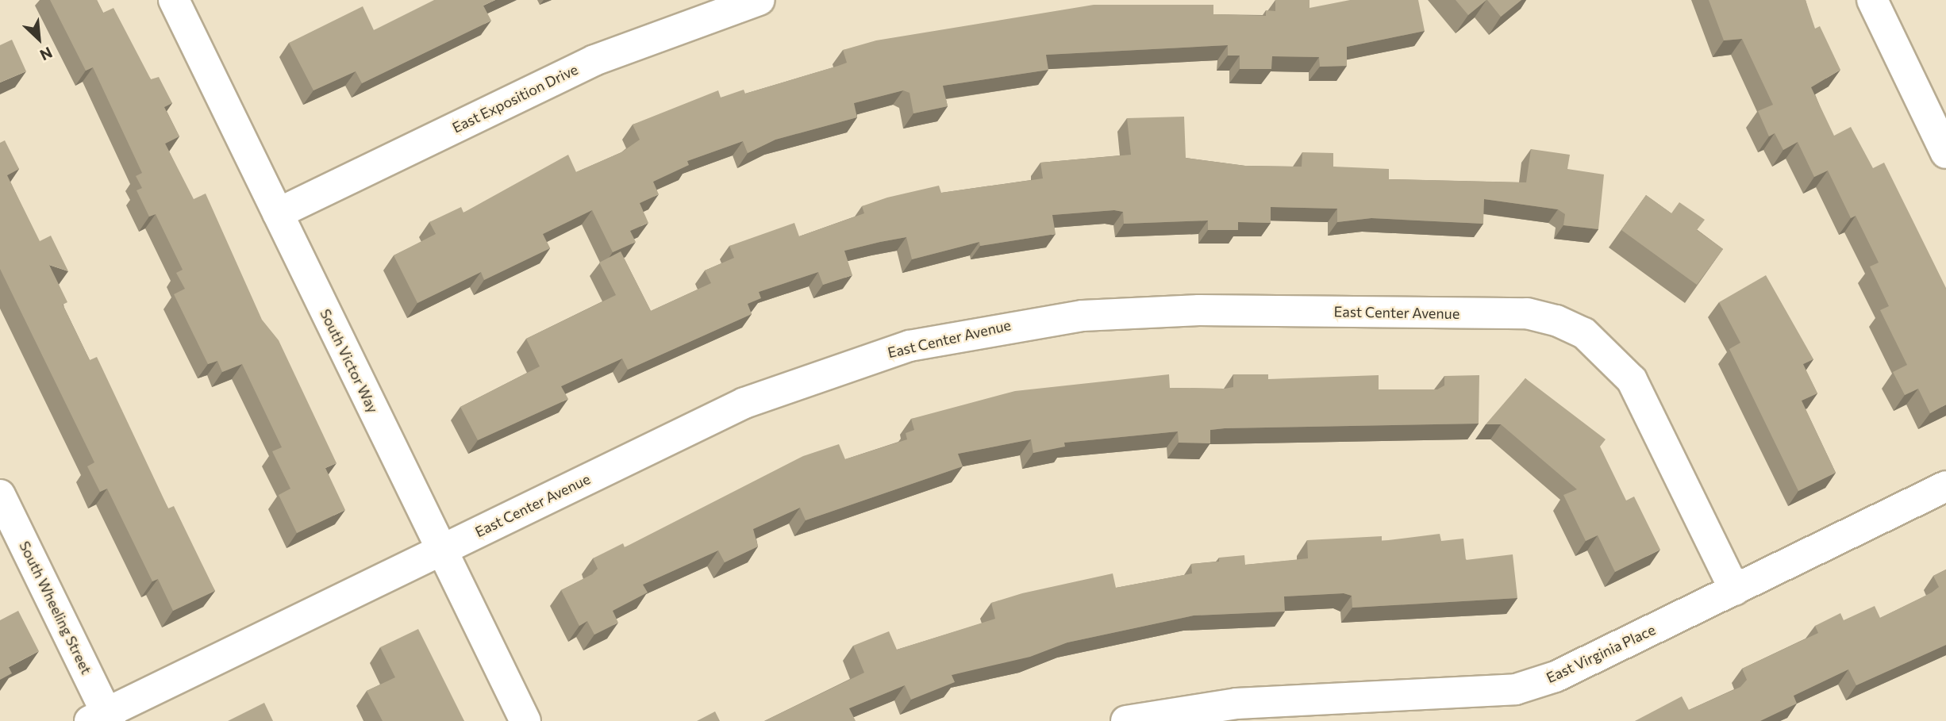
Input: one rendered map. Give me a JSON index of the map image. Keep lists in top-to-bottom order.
{
  "streets": {
    "street": [
      "East Exposition Drive",
      "East Center Avenue",
      "South Victor Way",
      "South Wheeling Street",
      "East Virginia Place"
    ]
  },
  "crossings": [
    ["East Exposition Drive", "South Victor Way"],
    ["East Center Avenue", "South Victor Way"],
    ["East Center Avenue", "South Wheeling Street"],
    ["East Center Avenue", "East Virginia Place"]
  ],
  "north": "bottom right"
}
